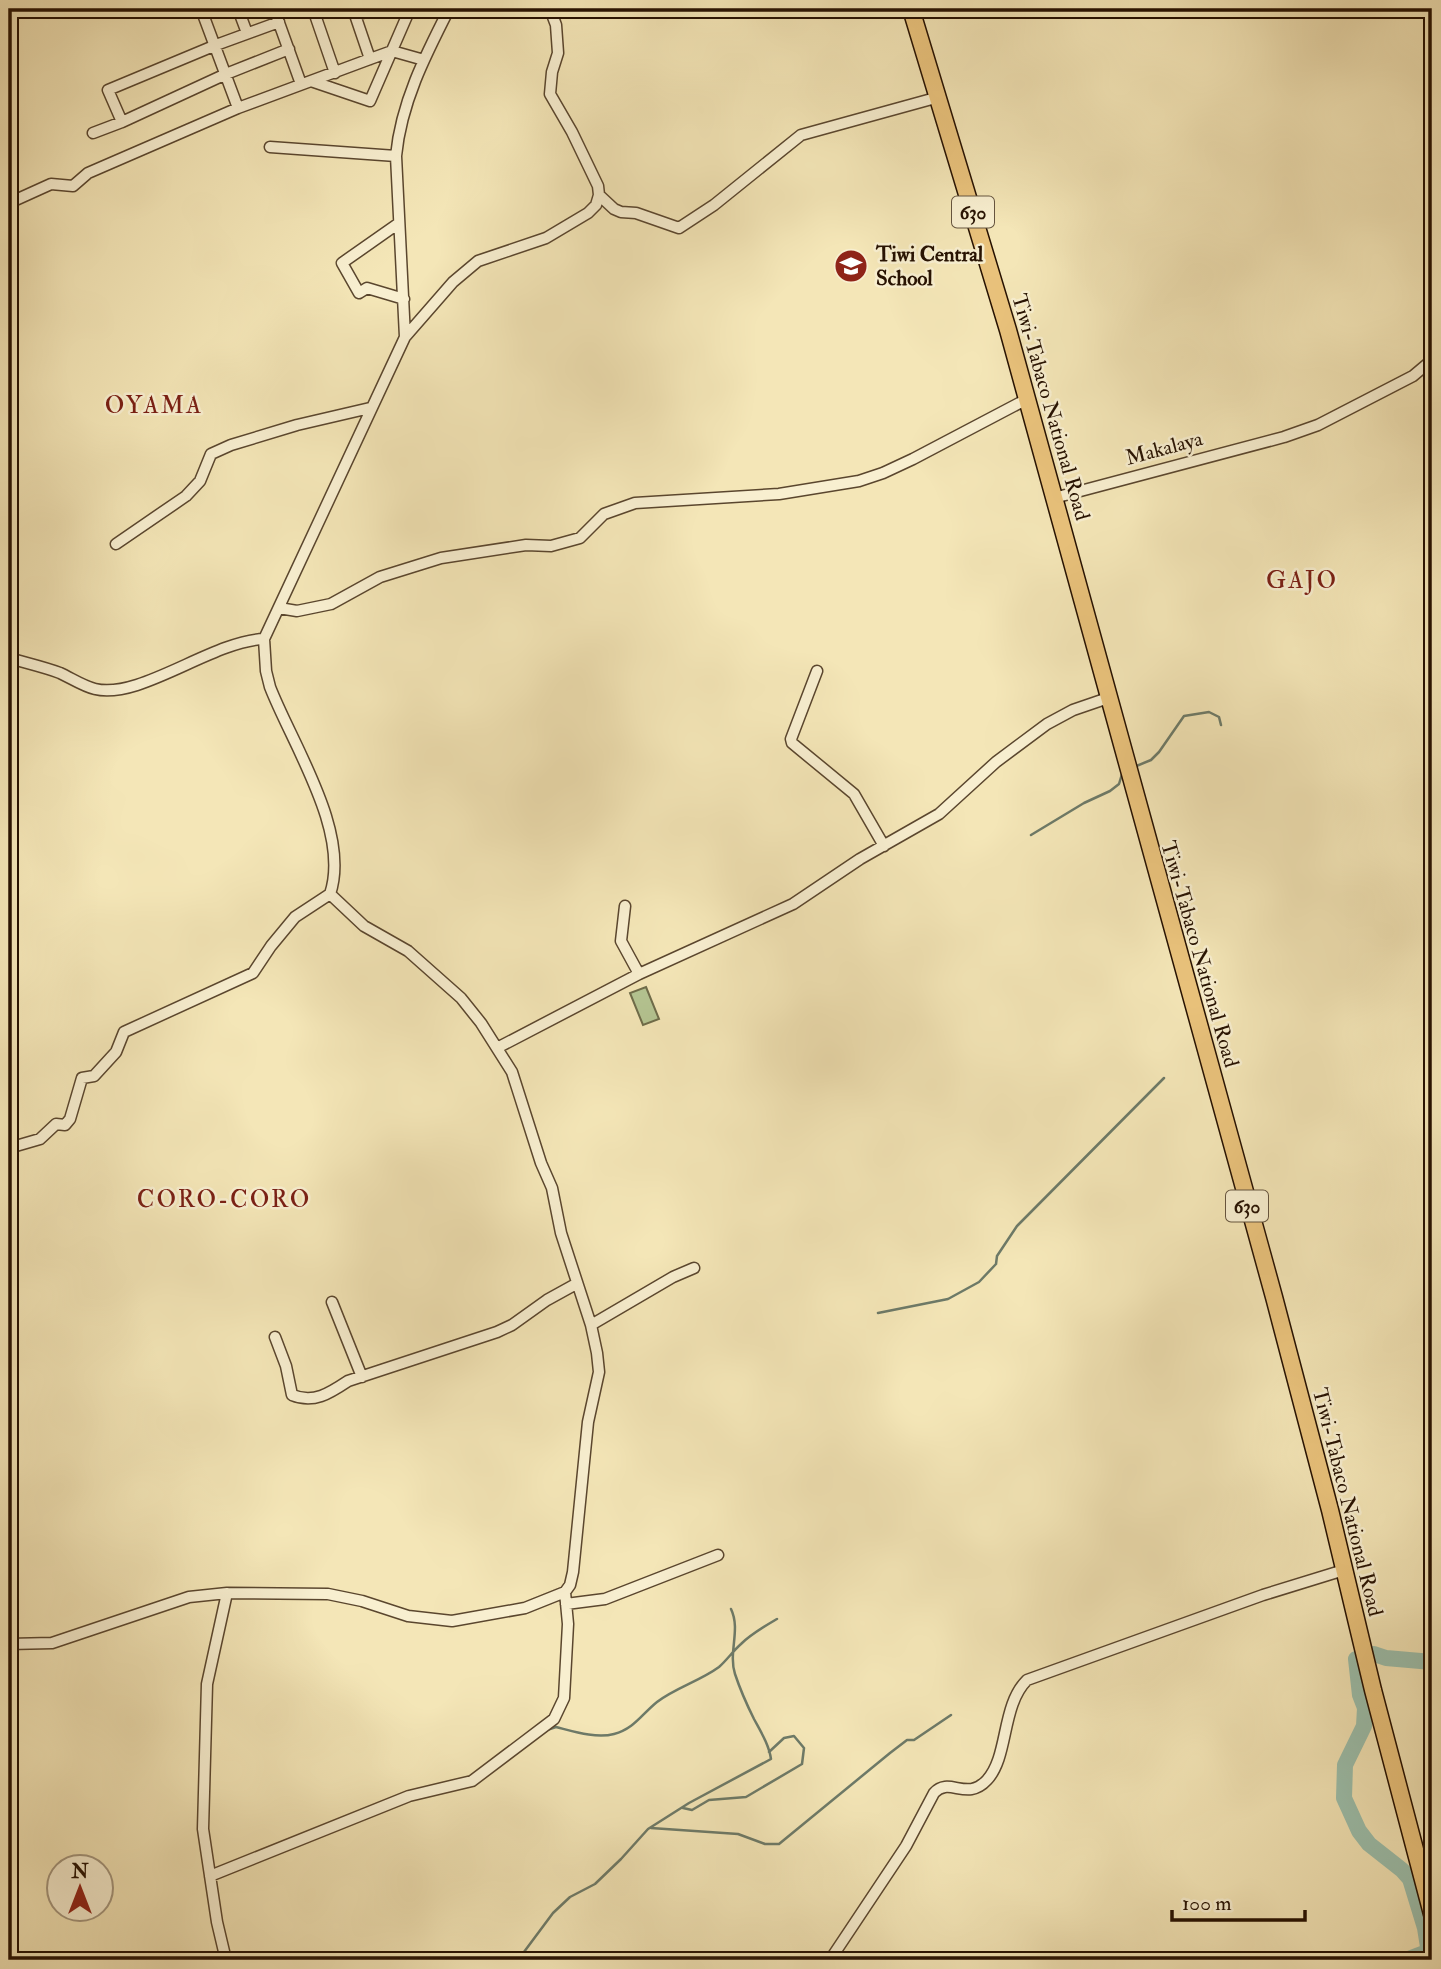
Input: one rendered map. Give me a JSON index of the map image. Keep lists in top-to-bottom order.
{
  "streets": {
    "main road": ["630", "Tiwi-Tabaco National Road"],
    "street": ["Makalaya"]
  },
  "crossings": [
    ["Tiwi-Tabaco National Road", "Makalaya"]
  ],
  "districts": ["OYAMA", "GAJO", "CORO-CORO"],
  "places": {
    "school or university": ["Tiwi Central School"]
  },
  "scale_bar": "100 m",
  "north": "top"
}
